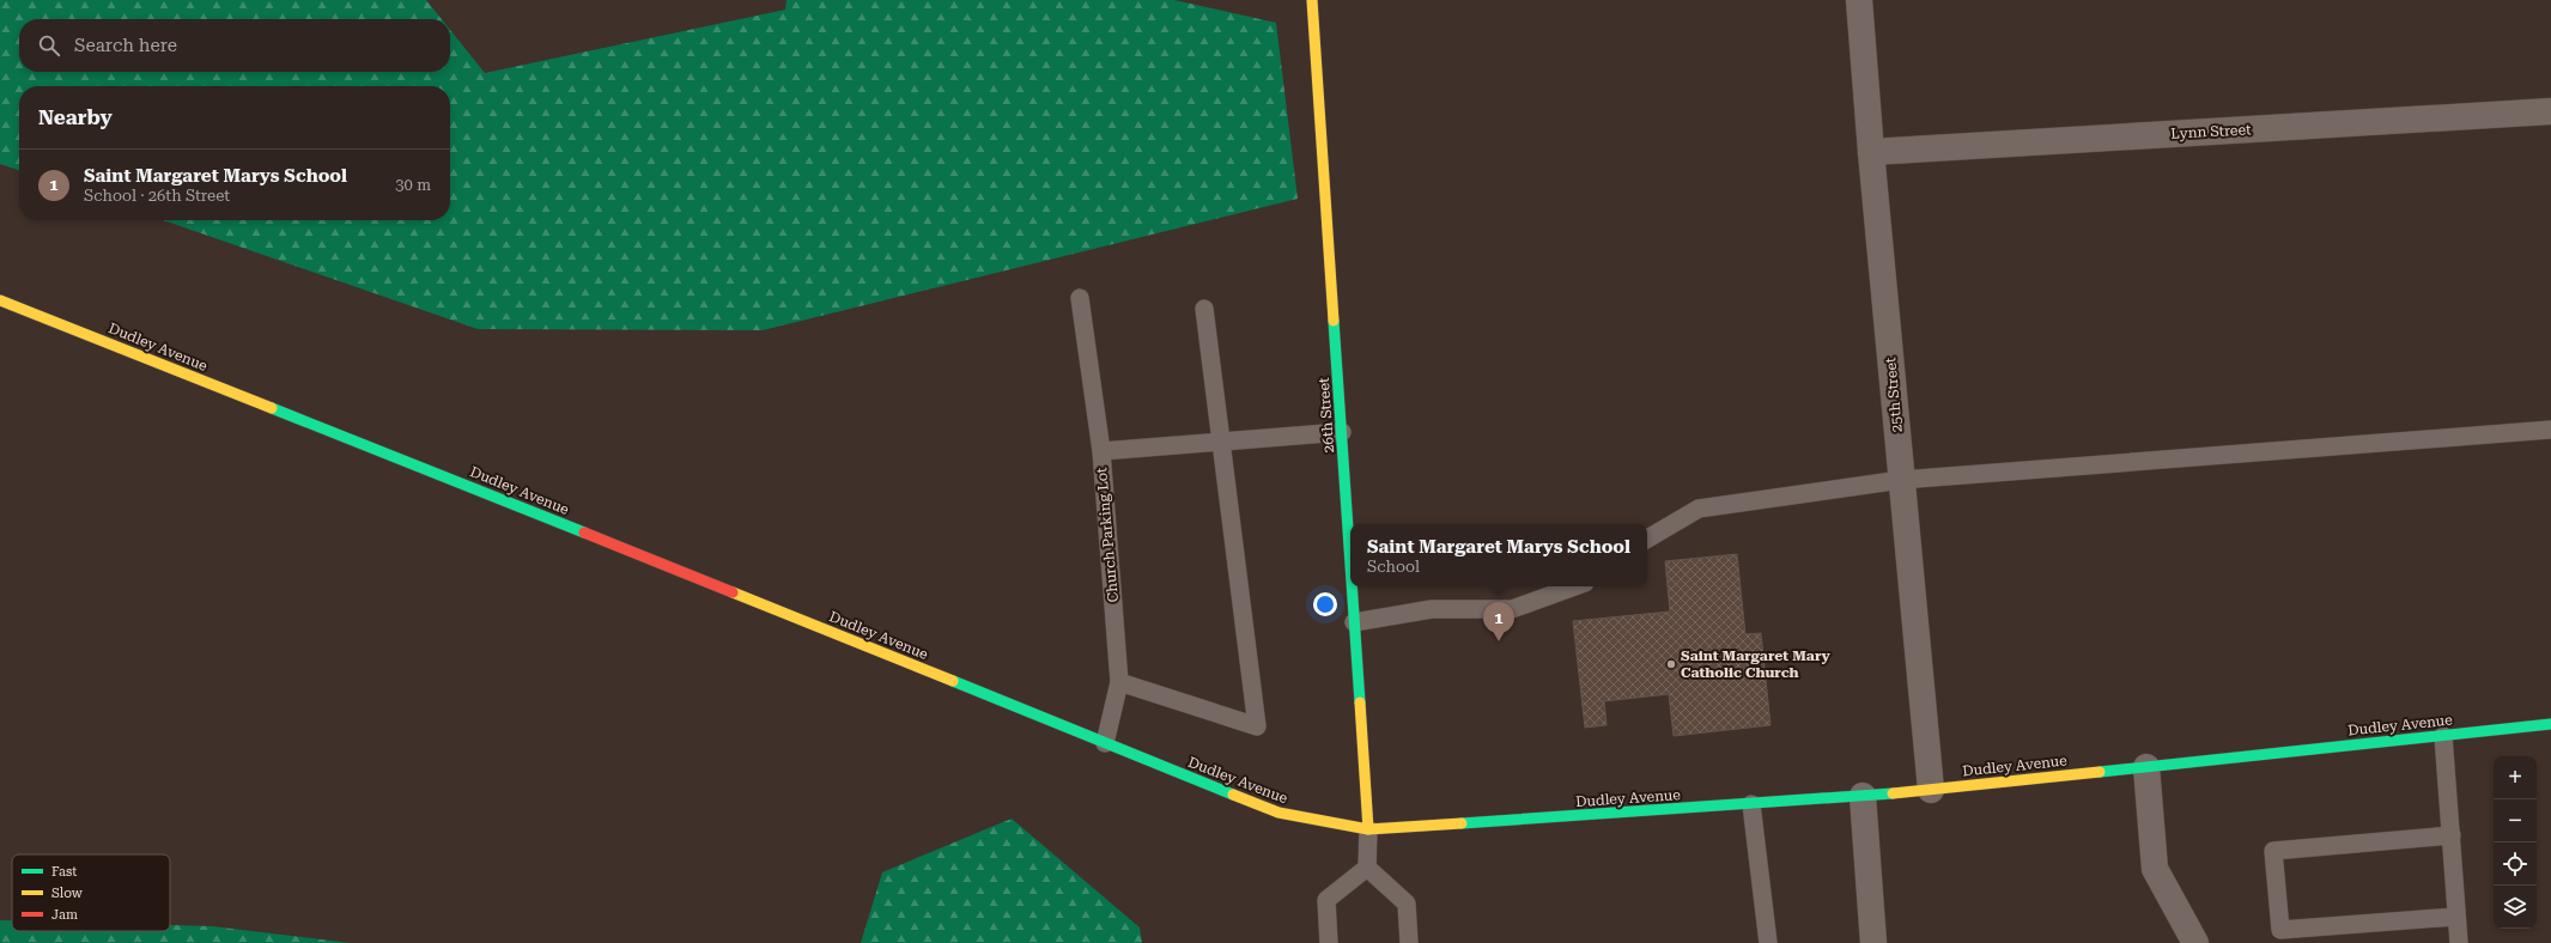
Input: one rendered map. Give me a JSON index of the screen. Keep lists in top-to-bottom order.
{
  "streets": {
    "street": [
      "Lynn Street",
      "Dudley Avenue",
      "25th Street",
      "26th Street"
    ],
    "lane": ["Church Parking Lot"]
  },
  "crossings": [
    ["Lynn Street", "25th Street"],
    ["Dudley Avenue", "25th Street"],
    ["Dudley Avenue", "26th Street"],
    ["Dudley Avenue", "Church Parking Lot"],
    ["26th Street", "Church Parking Lot"]
  ],
  "places": ["Saint Margaret Mary Catholic Church"],
  "legend": ["Fast", "Slow", "Jam"],
  "page": {
    "search": "Search here",
    "heading": "Nearby",
    "list": [
      {
        "mark": "1",
        "name": "Saint Margaret Marys School",
        "note": "School · 26th Street",
        "value": "30 m"
      }
    ],
    "popup": ["Saint Margaret Marys School", "School"],
    "pins": "1",
    "map_buttons": ["+", "−"]
  }
}
